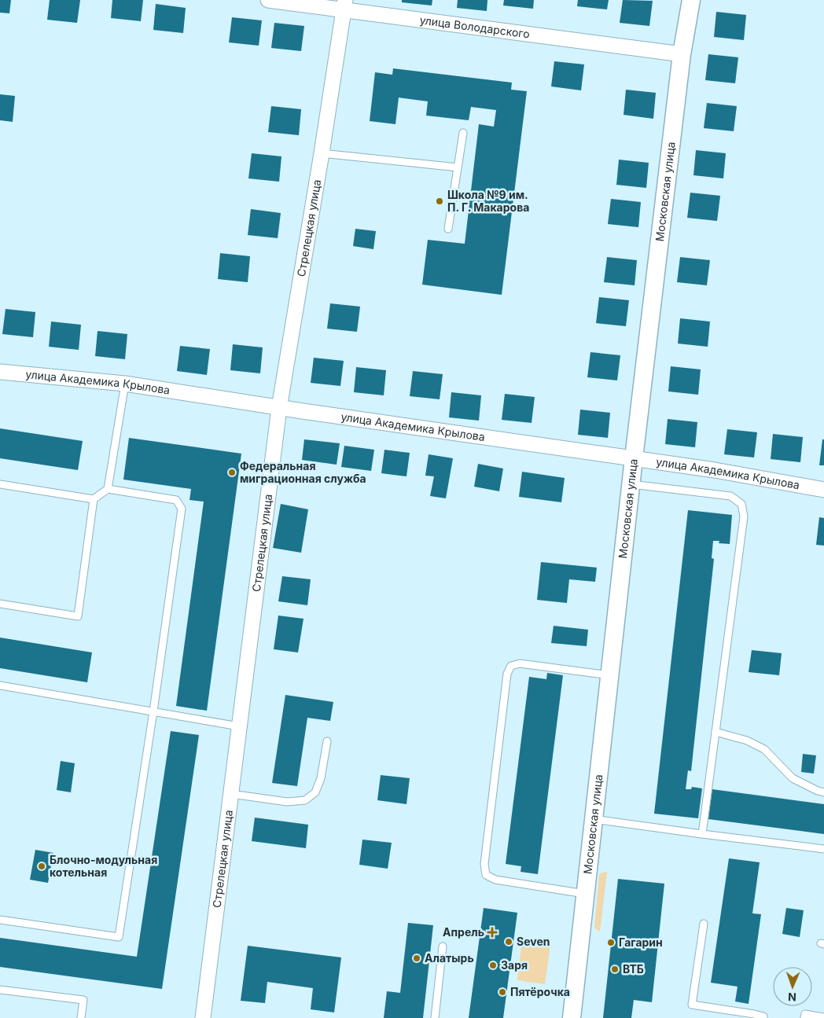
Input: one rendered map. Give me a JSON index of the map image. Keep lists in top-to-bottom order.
{
  "streets": {
    "street": [
      "улица Володарского",
      "Московская улица",
      "Стрелецкая улица",
      "улица Академика Крылова"
    ]
  },
  "crossings": [
    ["улица Володарского", "Московская улица"],
    ["улица Володарского", "Стрелецкая улица"],
    ["Московская улица", "улица Академика Крылова"],
    ["Стрелецкая улица", "улица Академика Крылова"]
  ],
  "places": {
    "other": [
      "Школа №9 им. П. Г. Макарова",
      "Федеральная миграционная служба",
      "Блочно-модульная котельная",
      "Seven",
      "Гагарин",
      "Алатырь",
      "Заря",
      "ВТБ",
      "Пятёрочка"
    ],
    "health": ["Апрель"]
  },
  "north": "bottom"
}
